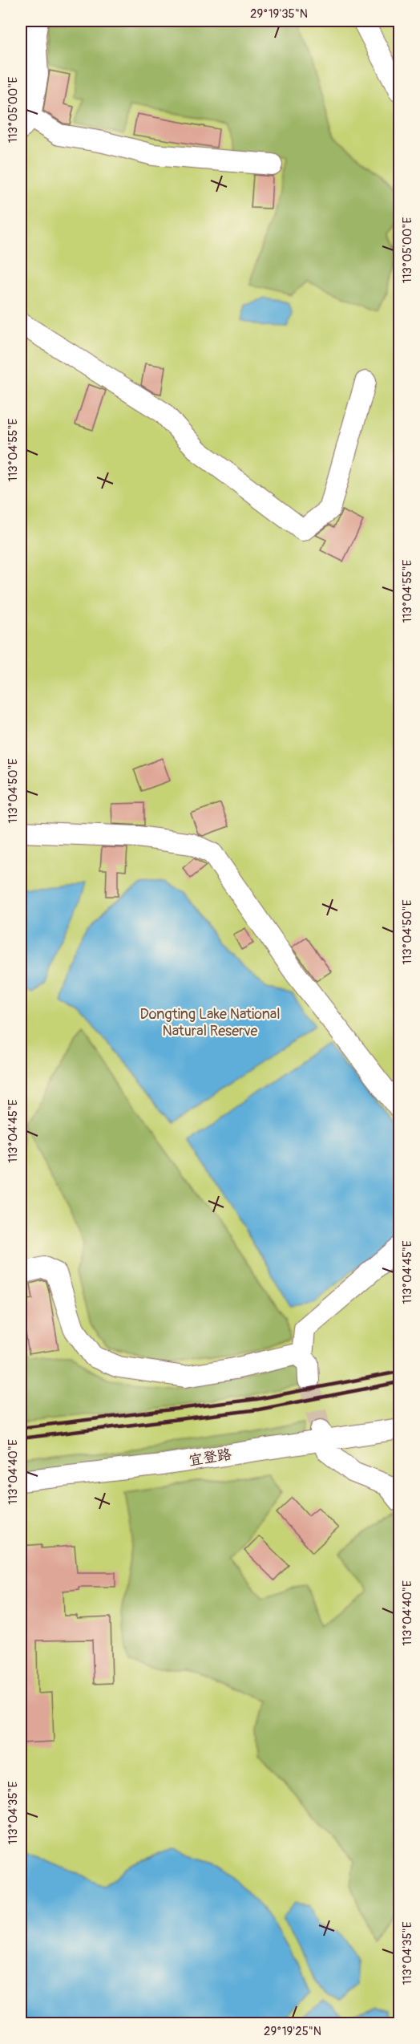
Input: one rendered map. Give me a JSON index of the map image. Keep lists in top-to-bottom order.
{
  "streets": {
    "street": ["宜登路"]
  },
  "parks": ["Dongting Lake National Natural Reserve"],
  "coordinates": [
    "29°19'35\"N",
    "113°05'00\"E",
    "113°04'55\"E",
    "113°04'50\"E",
    "113°04'45\"E",
    "113°04'40\"E",
    "113°04'35\"E",
    "29°19'25\"N"
  ]
}
